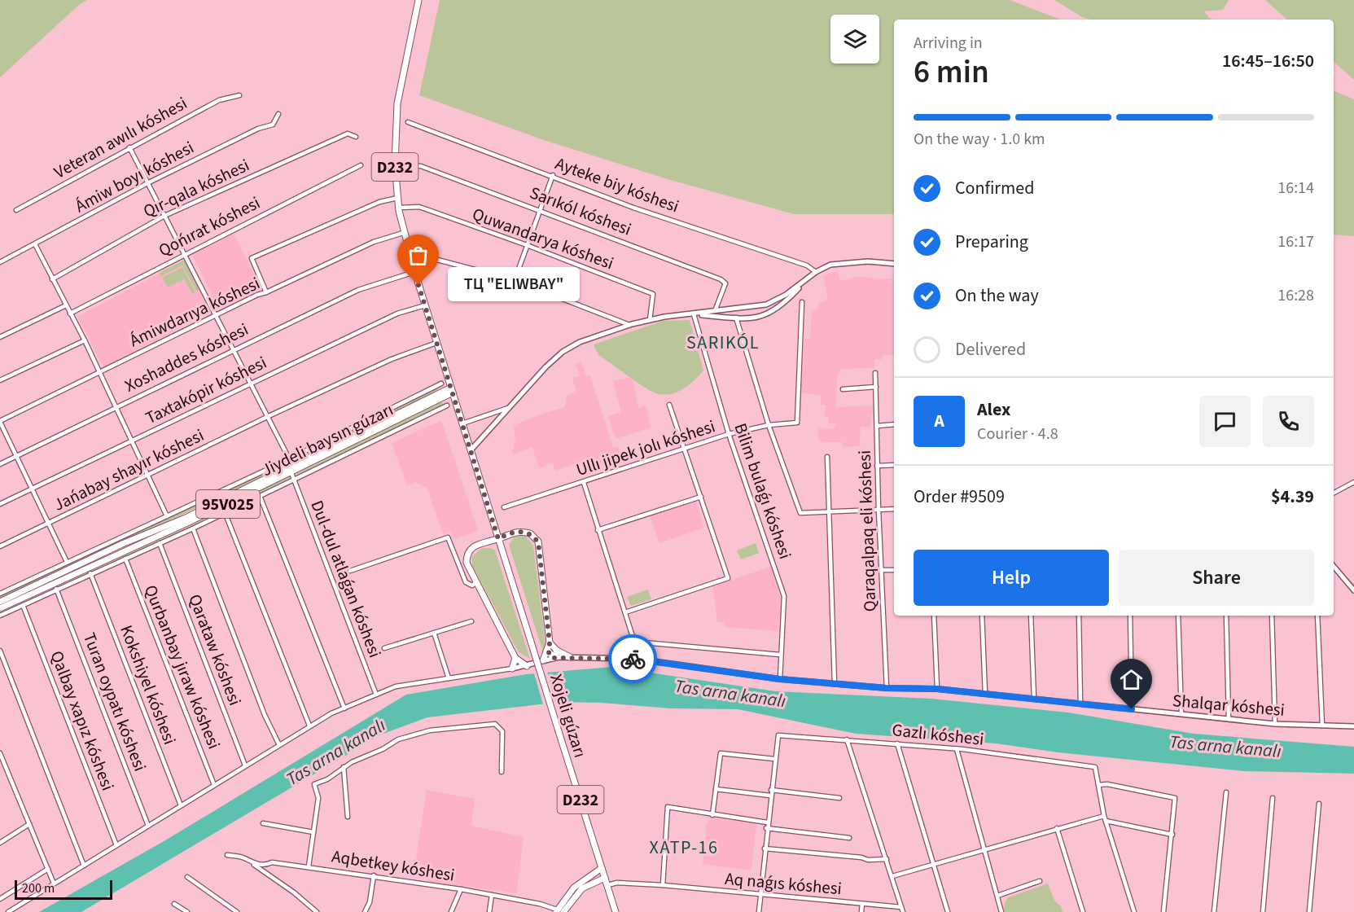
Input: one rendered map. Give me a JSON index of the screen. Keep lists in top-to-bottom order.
{
  "streets": {
    "main road": [
      "D232",
      "Jiydeli baysın gúzarı",
      "95V025",
      "Xojeli gúzarı"
    ],
    "street": [
      "Veteran awılı kóshesi",
      "Ámiw boyı kóshesi",
      "Ayteke biy kóshesi",
      "Qır-qala kóshesi",
      "Sarıkól kóshesi",
      "Qońırat kóshesi",
      "Quwandarya kóshesi",
      "Ámiwdarıya kóshesi",
      "Xoshaddes kóshesi",
      "Taxtakópir kóshesi",
      "Ullı jipek jolı kóshesi",
      "Jańabay shayır kóshesi",
      "Bilim bulaǵı kóshesi",
      "Qaraqalpaq eli kóshesi",
      "Dul-dul atlaǵan kóshesi",
      "Qarataw kóshesi",
      "Qurbanbay jıraw kóshesi",
      "Kokshiyel kóshesi",
      "Turan oypatı kóshesi",
      "Shalqar kóshesi",
      "Qalbay xapız kóshesi",
      "Gazlı kóshesi",
      "Aqbetkey kóshesi",
      "Aq naǵıs kóshesi"
    ]
  },
  "crossings": [
    ["Sarıkól kóshesi", "Xojeli gúzarı"],
    ["Quwandarya kóshesi", "Xojeli gúzarı"],
    ["Ámiwdarıya kóshesi", "Xojeli gúzarı"],
    ["Xoshaddes kóshesi", "Xojeli gúzarı"],
    ["Taxtakópir kóshesi", "Xojeli gúzarı"],
    ["Jiydeli baysın gúzarı", "Dul-dul atlaǵan kóshesi"],
    ["Jiydeli baysın gúzarı", "Xojeli gúzarı"],
    ["Ullı jipek jolı kóshesi", "Bilim bulaǵı kóshesi"],
    ["Jańabay shayır kóshesi", "Xojeli gúzarı"],
    ["Bilim bulaǵı kóshesi", "Shalqar kóshesi"],
    ["Qaraqalpaq eli kóshesi", "Shalqar kóshesi"],
    ["Xojeli gúzarı", "Aq naǵıs kóshesi"]
  ],
  "districts": ["SARIKÓL", "XATP-16"],
  "water": ["Tas arna kanalı"],
  "places": ["ТЦ \"ELIWBAY\""],
  "scale_bar": "200 m",
  "page": {
    "heading": ["6 min", "Arriving in", "16:45–16:50"],
    "panel": [
      "Alex",
      "Courier · 4.8",
      "Order #9509",
      "$4.39"
    ],
    "bar": "On the way · 1.0 km",
    "list": [
      ["Confirmed", "16:14"],
      ["Preparing", "16:17"],
      ["On the way", "16:28"],
      "Delivered"
    ],
    "bubble": "ТЦ \"ELIWBAY\"",
    "round": "A",
    "buttons": ["Help", "Share"],
    "scale": "200 m"
  }
}
